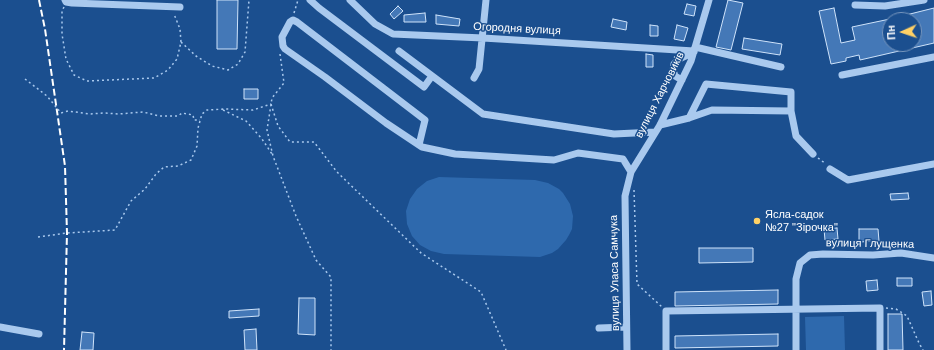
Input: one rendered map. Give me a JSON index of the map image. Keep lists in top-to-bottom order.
{
  "streets": {
    "street": [
      "Огородня вулиця",
      "вулиця Харчовиків",
      "вулиця Глущенка",
      "вулиця Уласа Самчука"
    ]
  },
  "crossings": [
    ["Огородня вулиця", "вулиця Харчовиків"],
    ["вулиця Харчовиків", "вулиця Уласа Самчука"]
  ],
  "places": ["Ясла-садок №27 \"Зірочка\""],
  "north": "left"
}
